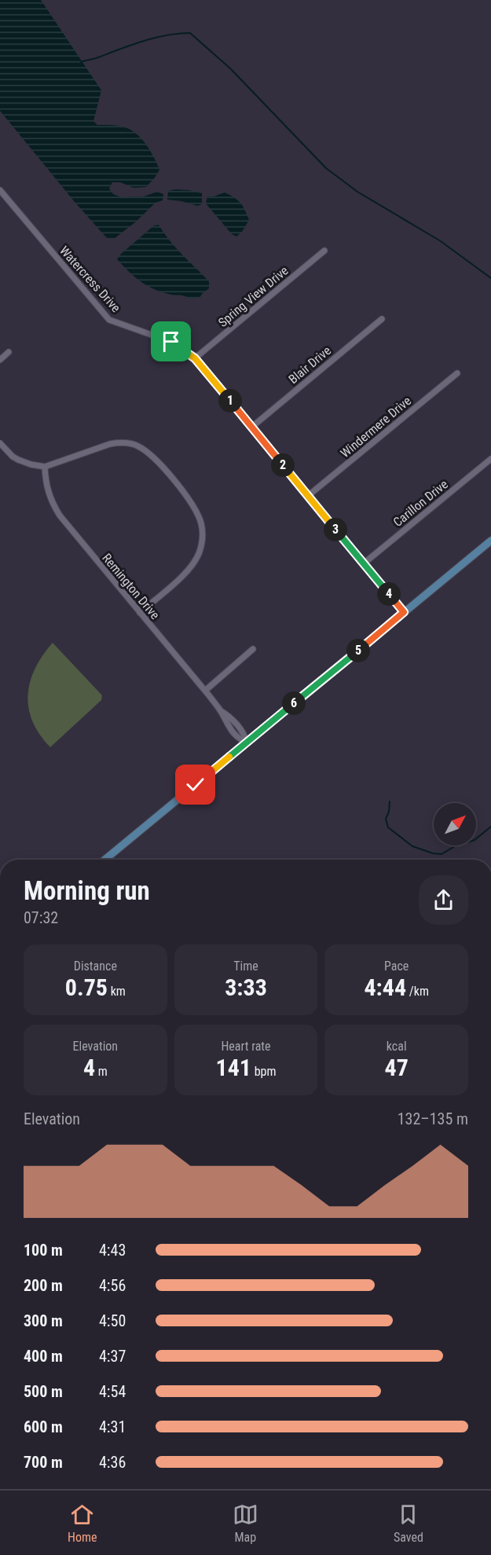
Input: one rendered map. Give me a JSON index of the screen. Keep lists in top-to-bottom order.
{
  "streets": {
    "street": [
      "Watercress Drive",
      "Spring View Drive",
      "Blair Drive",
      "Windermere Drive",
      "Carillon Drive",
      "Remington Drive"
    ]
  },
  "crossings": [
    ["Watercress Drive", "Spring View Drive"],
    ["Watercress Drive", "Blair Drive"],
    ["Watercress Drive", "Windermere Drive"],
    ["Watercress Drive", "Carillon Drive"]
  ],
  "north": "top right",
  "page": {
    "pins": [
      "1",
      "2",
      "3",
      "4",
      "5",
      "6"
    ],
    "heading": ["Morning run", "07:32"],
    "stats": [
      ["Distance", "0.75 km"],
      ["Time", "3:33"],
      ["Pace", "4:44 /km"],
      ["Elevation", "4 m"],
      ["Heart rate", "141 bpm"],
      ["kcal", "47"]
    ],
    "chart": ["Elevation", "132–135 m"],
    "list": [
      {
        "name": "100 m",
        "note": "4:43"
      },
      {
        "name": "200 m",
        "note": "4:56"
      },
      {
        "name": "300 m",
        "note": "4:50"
      },
      {
        "name": "400 m",
        "note": "4:37"
      },
      {
        "name": "500 m",
        "note": "4:54"
      },
      {
        "name": "600 m",
        "note": "4:31"
      },
      {
        "name": "700 m",
        "note": "4:36"
      }
    ],
    "tabs": ["Home", "Map", "Saved"]
  }
}
